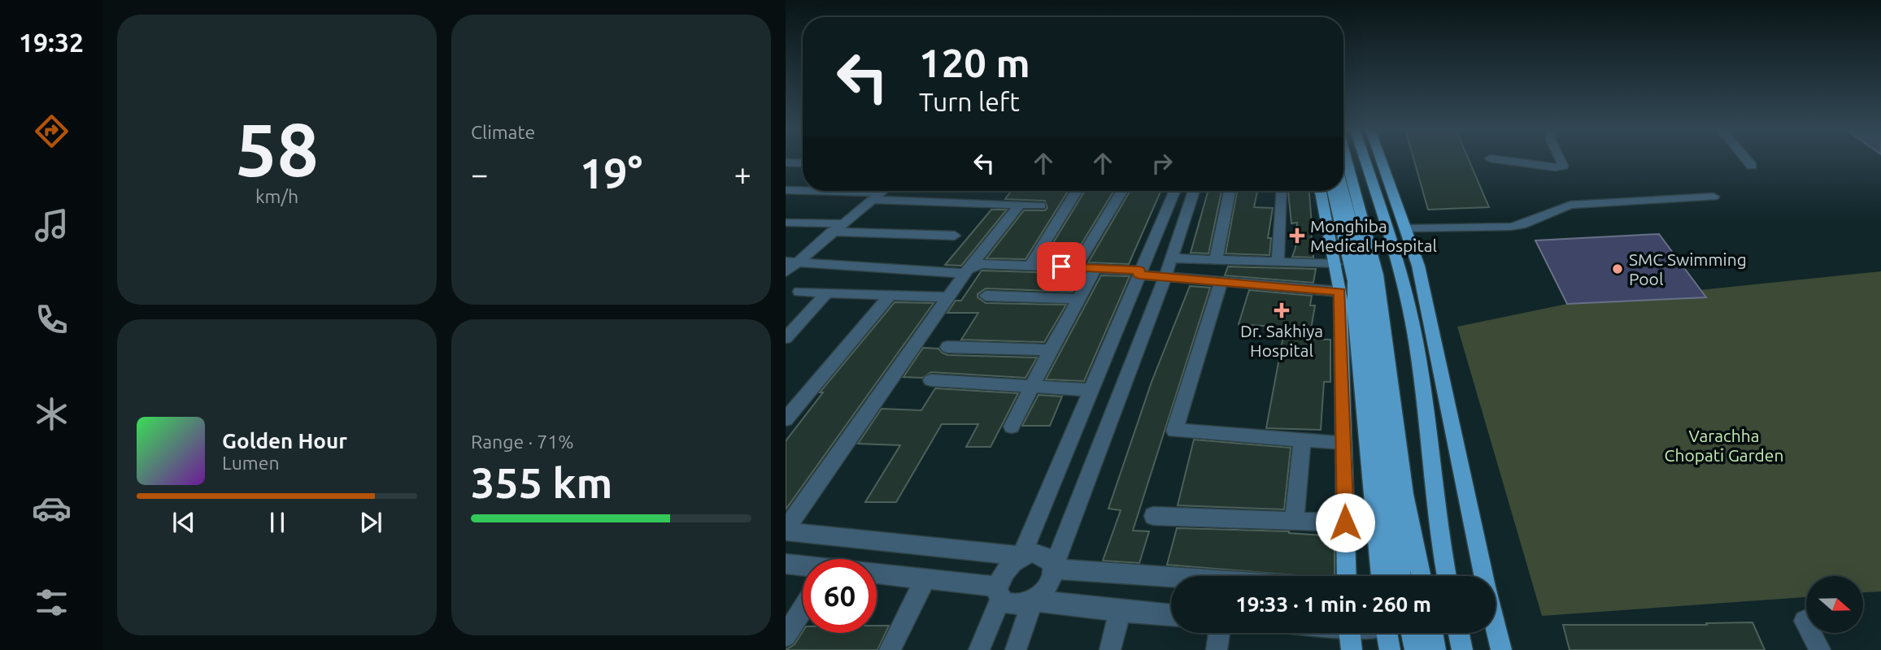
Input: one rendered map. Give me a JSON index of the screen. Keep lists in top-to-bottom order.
{
  "parks": ["Varachha Chopati Garden"],
  "places": {
    "health": ["Monghiba Medical Hospital", "Dr. Sakhiya Hospital"],
    "other": ["SMC Swimming Pool"]
  },
  "north": "right",
  "page": {
    "tabs": "19:32",
    "tile": [
      ["58", "km/h"],
      "Climate",
      ["Range · 71%", "355 km"]
    ],
    "turn": ["120 m", "Turn left"],
    "heat": ["−", "19°", "+"],
    "song": ["Golden Hour", "Lumen"],
    "limit": "60",
    "trip": "19:33 · 1 min · 260 m"
  }
}
